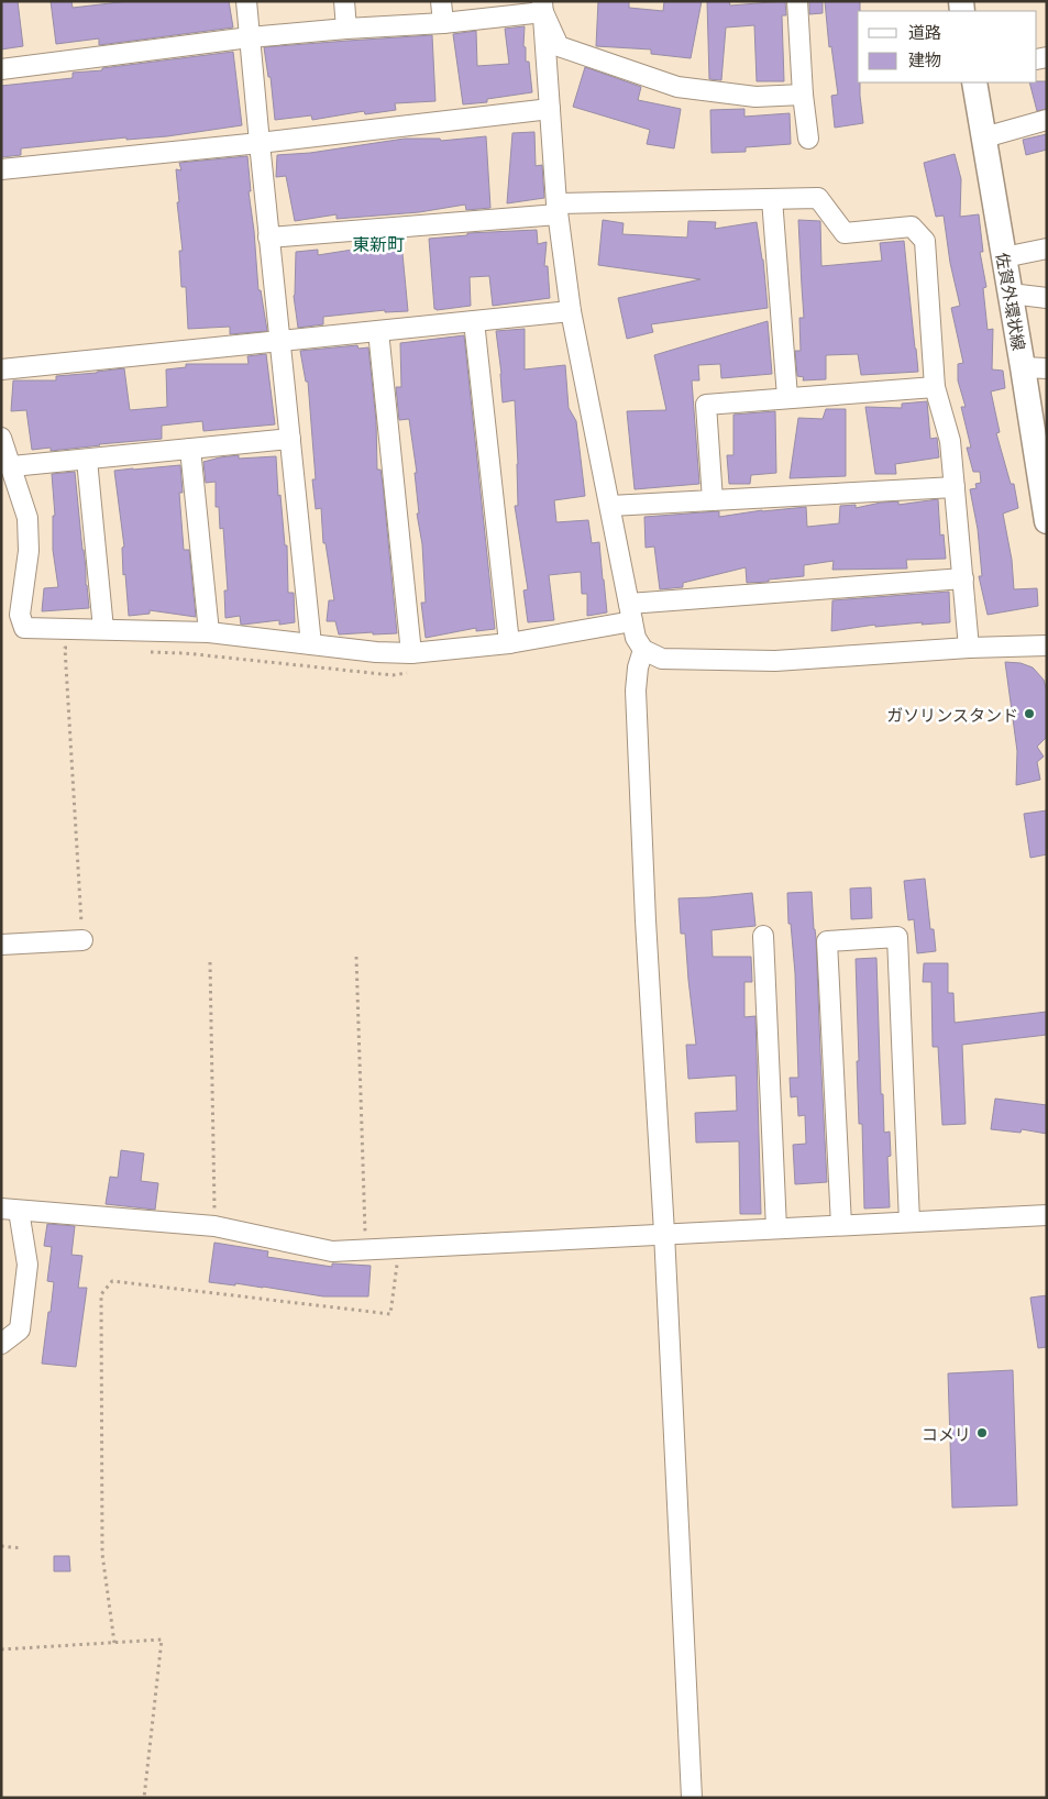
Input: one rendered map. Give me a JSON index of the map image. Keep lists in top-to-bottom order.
{
  "streets": {
    "main road": ["佐賀外環状線"]
  },
  "districts": ["東新町"],
  "places": ["ガソリンスタンド", "コメリ"],
  "legend": ["道路", "建物"]
}
